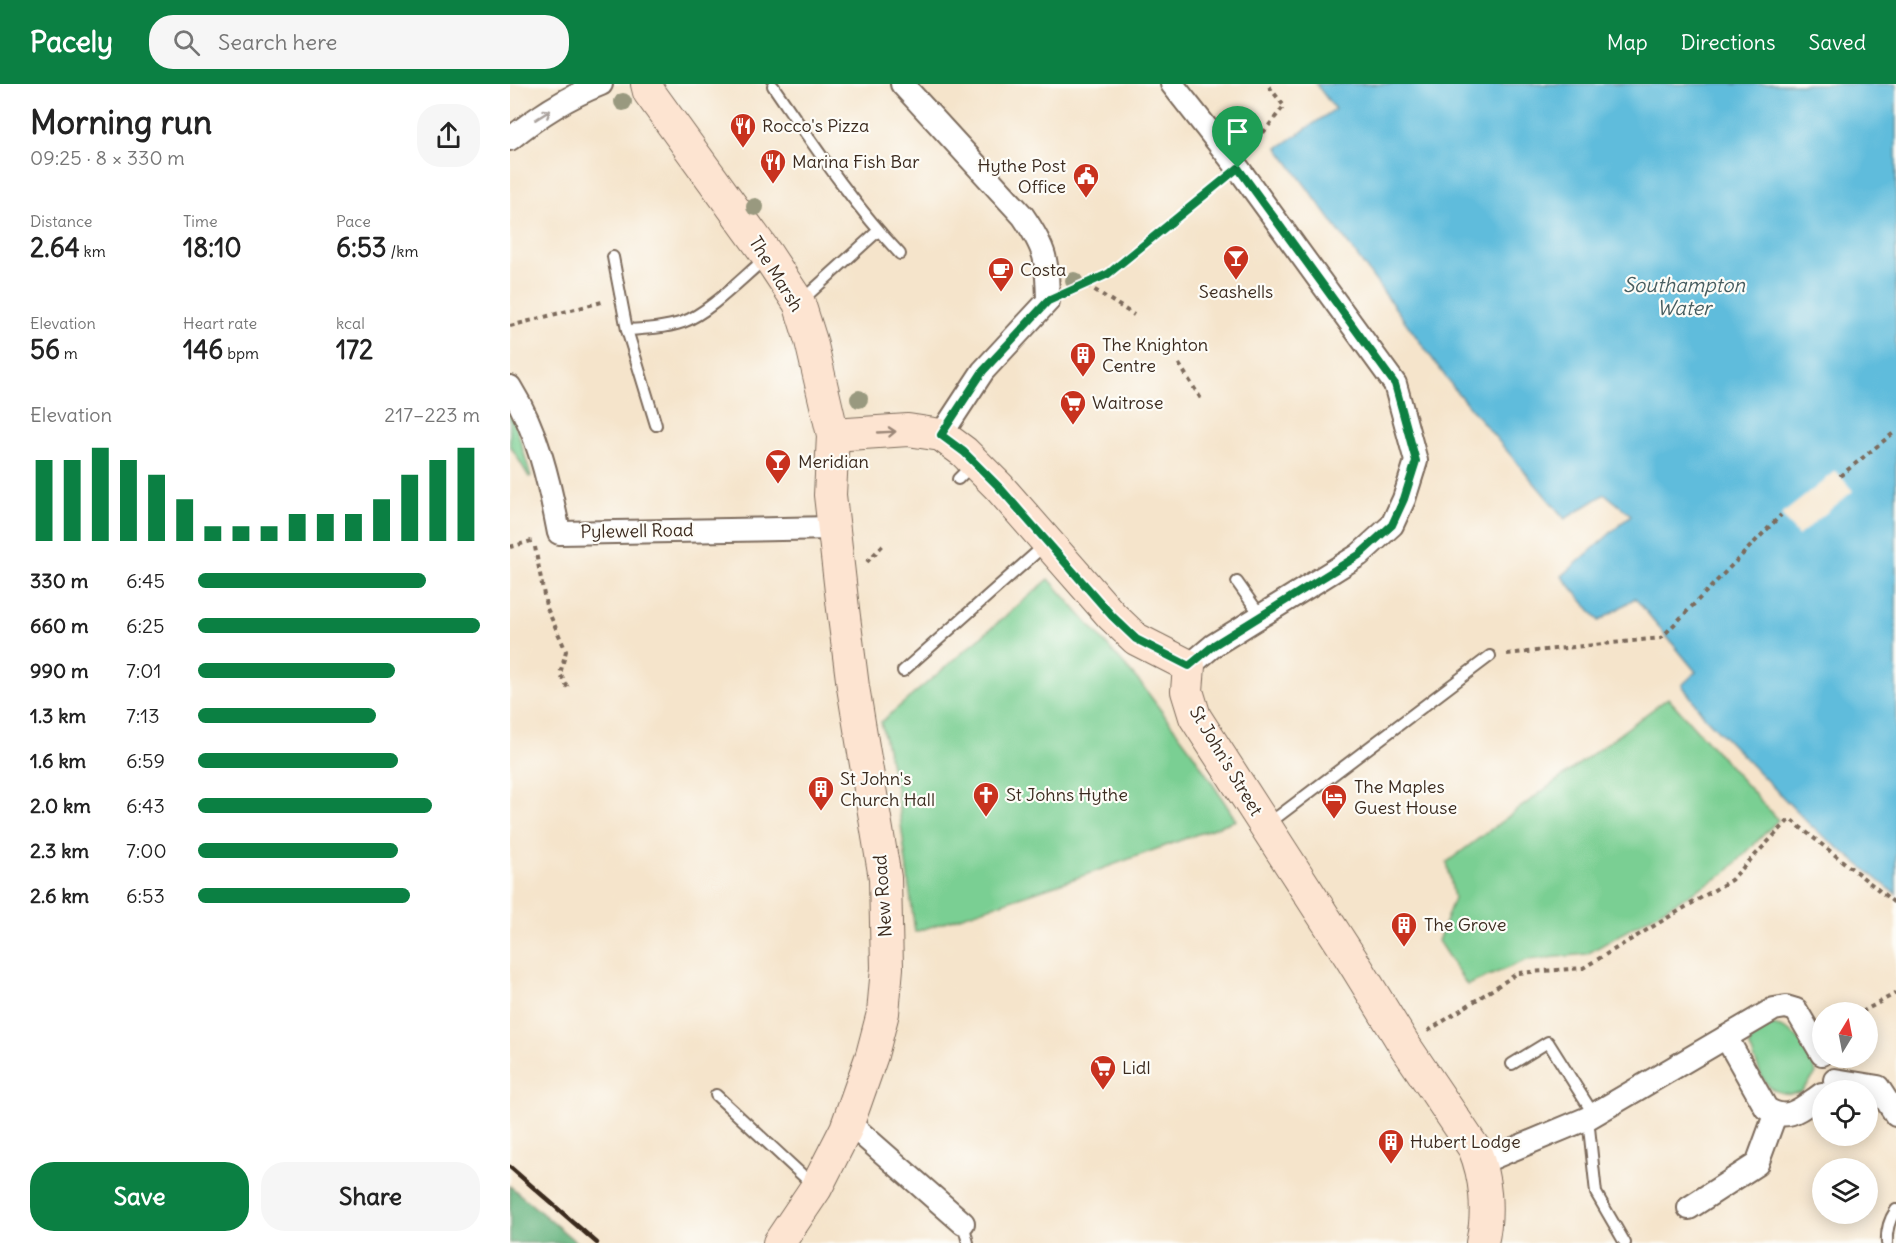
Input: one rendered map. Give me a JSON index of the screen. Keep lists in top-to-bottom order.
{
  "streets": {
    "street": [
      "The Marsh",
      "Pylewell Road",
      "St John's Street",
      "New Road"
    ]
  },
  "crossings": [
    ["The Marsh", "Pylewell Road"],
    ["The Marsh", "New Road"],
    ["Pylewell Road", "New Road"]
  ],
  "water": ["Southampton Water"],
  "places": {
    "restaurant": ["Rocco's Pizza", "Marina Fish Bar"],
    "public building": ["Hythe Post Office"],
    "bar": ["Seashells", "Meridian"],
    "cafe": ["Costa"],
    "building": [
      "The Knighton Centre",
      "St John's Church Hall",
      "The Grove",
      "Hubert Lodge"
    ],
    "supermarket": ["Waitrose", "Lidl"],
    "church": ["St Johns Hythe"],
    "hotel": ["The Maples Guest House"]
  },
  "north": "top",
  "page": {
    "header": "Pacely",
    "search": "Search here",
    "nav": ["Map", "Directions", "Saved"],
    "heading": ["Morning run", "09:25 · 8 × 330 m"],
    "stats": [
      ["Distance", "2.64 km"],
      ["Time", "18:10"],
      ["Pace", "6:53 /km"],
      ["Elevation", "56 m"],
      ["Heart rate", "146 bpm"],
      ["kcal", "172"]
    ],
    "chart": ["Elevation", "217–223 m"],
    "list": [
      {
        "name": "330 m",
        "note": "6:45"
      },
      {
        "name": "660 m",
        "note": "6:25"
      },
      {
        "name": "990 m",
        "note": "7:01"
      },
      {
        "name": "1.3 km",
        "note": "7:13"
      },
      {
        "name": "1.6 km",
        "note": "6:59"
      },
      {
        "name": "2.0 km",
        "note": "6:43"
      },
      {
        "name": "2.3 km",
        "note": "7:00"
      },
      {
        "name": "2.6 km",
        "note": "6:53"
      }
    ],
    "buttons": ["Save", "Share"]
  }
}
